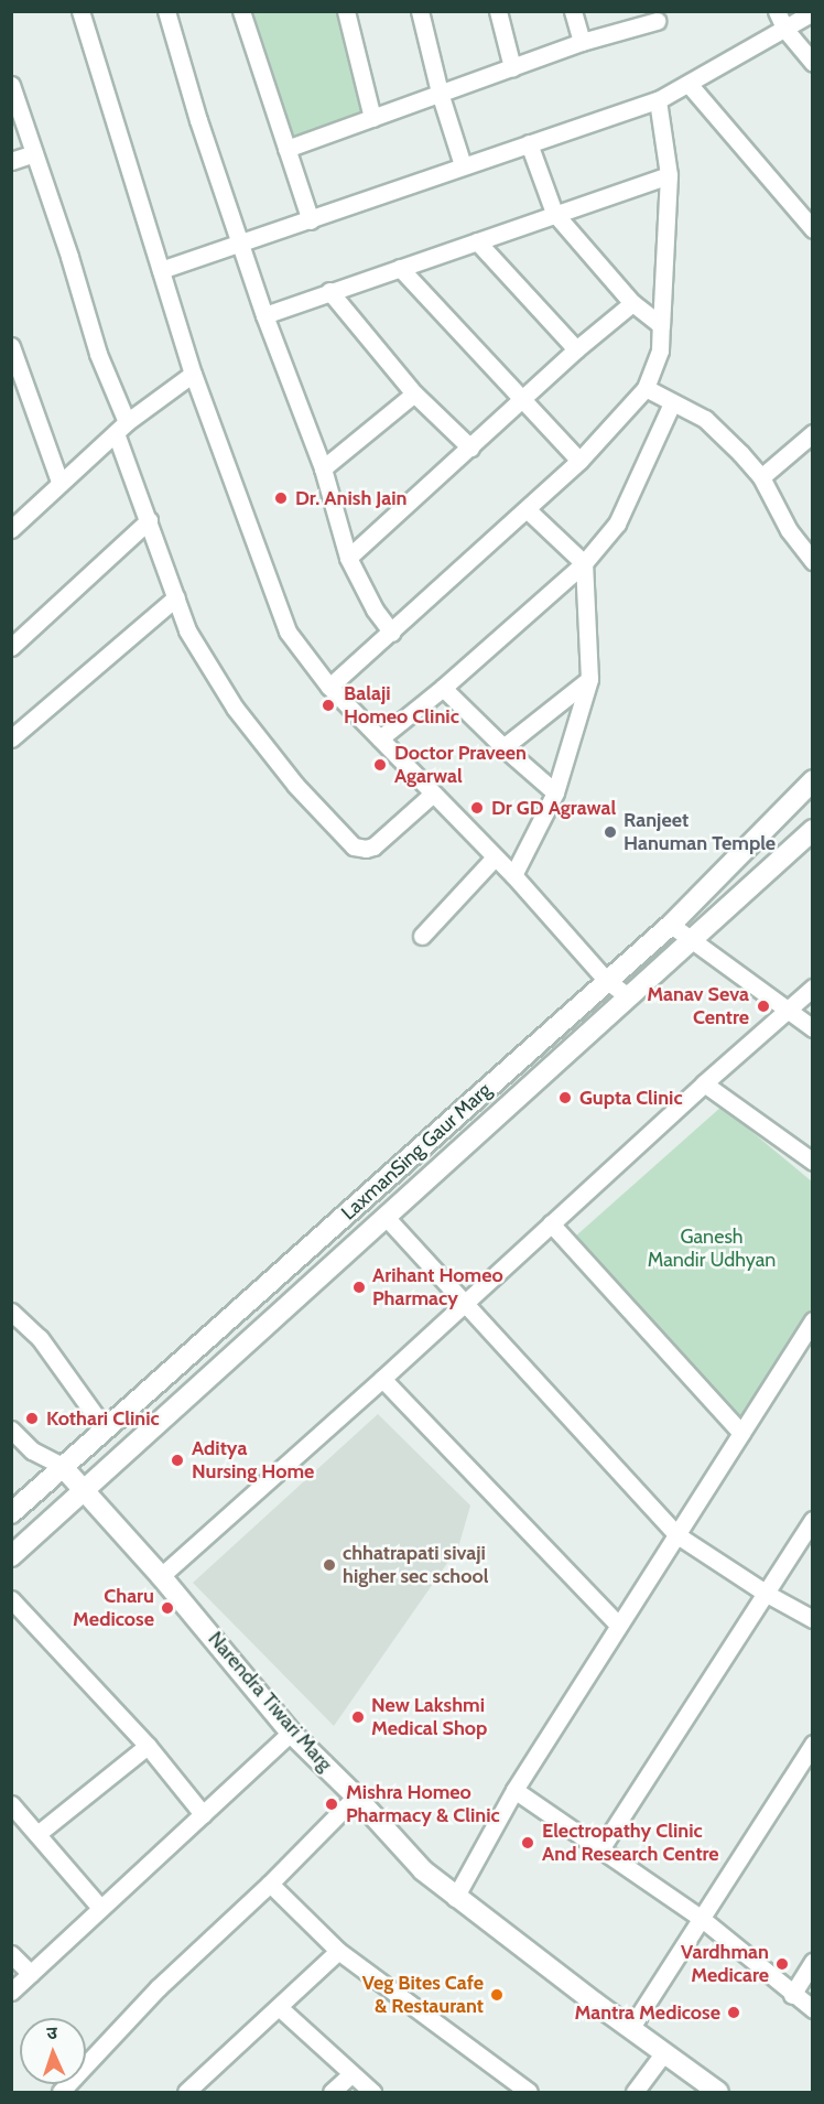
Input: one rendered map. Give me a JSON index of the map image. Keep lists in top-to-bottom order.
{
  "streets": {
    "main road": ["LaxmanSing Gaur Marg", "Narendra Tiwari Marg"]
  },
  "crossings": [
    ["LaxmanSing Gaur Marg", "Narendra Tiwari Marg"]
  ],
  "parks": ["Ganesh Mandir Udhyan"],
  "places": [
    "Dr. Anish Jain",
    "Balaji Homeo Clinic",
    "Doctor Praveen Agarwal",
    "Dr GD Agrawal",
    "Ranjeet Hanuman Temple",
    "Manav Seva Centre",
    "Gupta Clinic",
    "Arihant Homeo Pharmacy",
    "Kothari Clinic",
    "Aditya Nursing Home",
    "chhatrapati sivaji higher sec school",
    "Charu Medicose",
    "New Lakshmi Medical Shop",
    "Mishra Homeo Pharmacy & Clinic",
    "Electropathy Clinic And Research Centre",
    "Vardhman Medicare",
    "Veg Bites Cafe & Restaurant",
    "Mantra Medicose"
  ],
  "north": "top"
}
